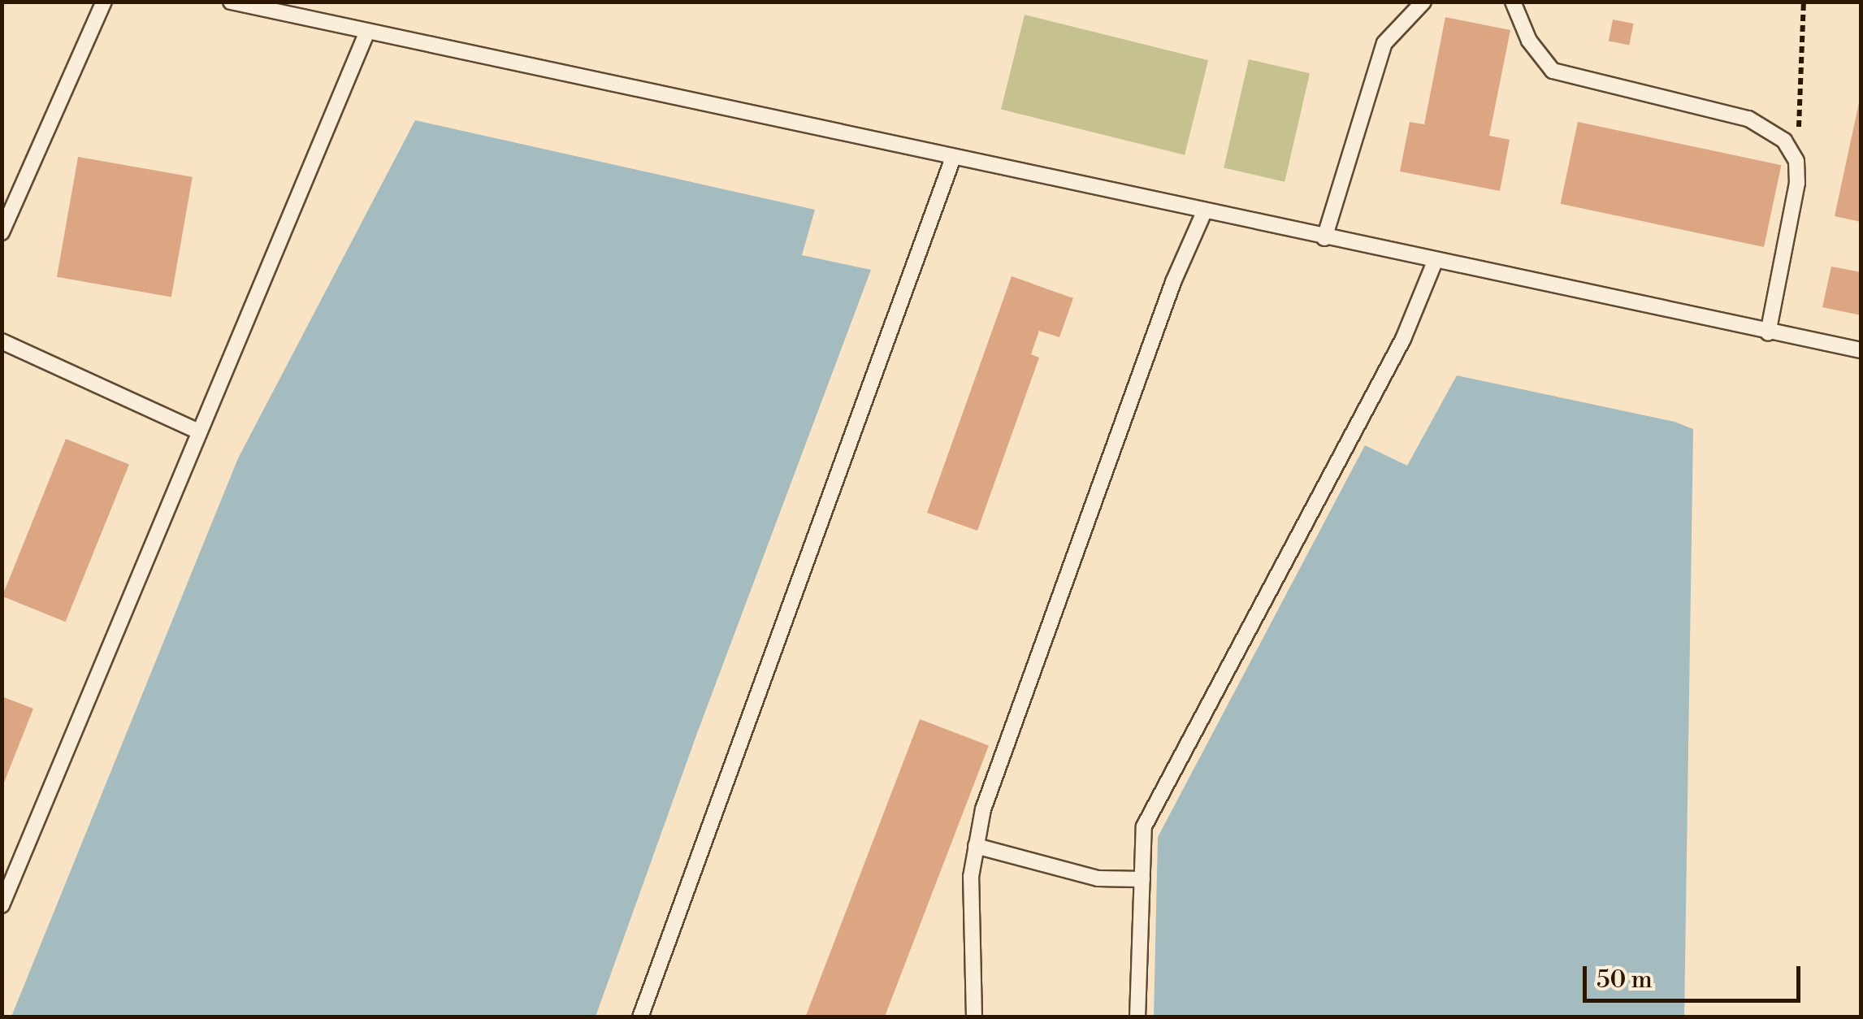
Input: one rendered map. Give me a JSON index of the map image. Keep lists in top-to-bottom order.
{
  "scale_bar": "50 m"
}
